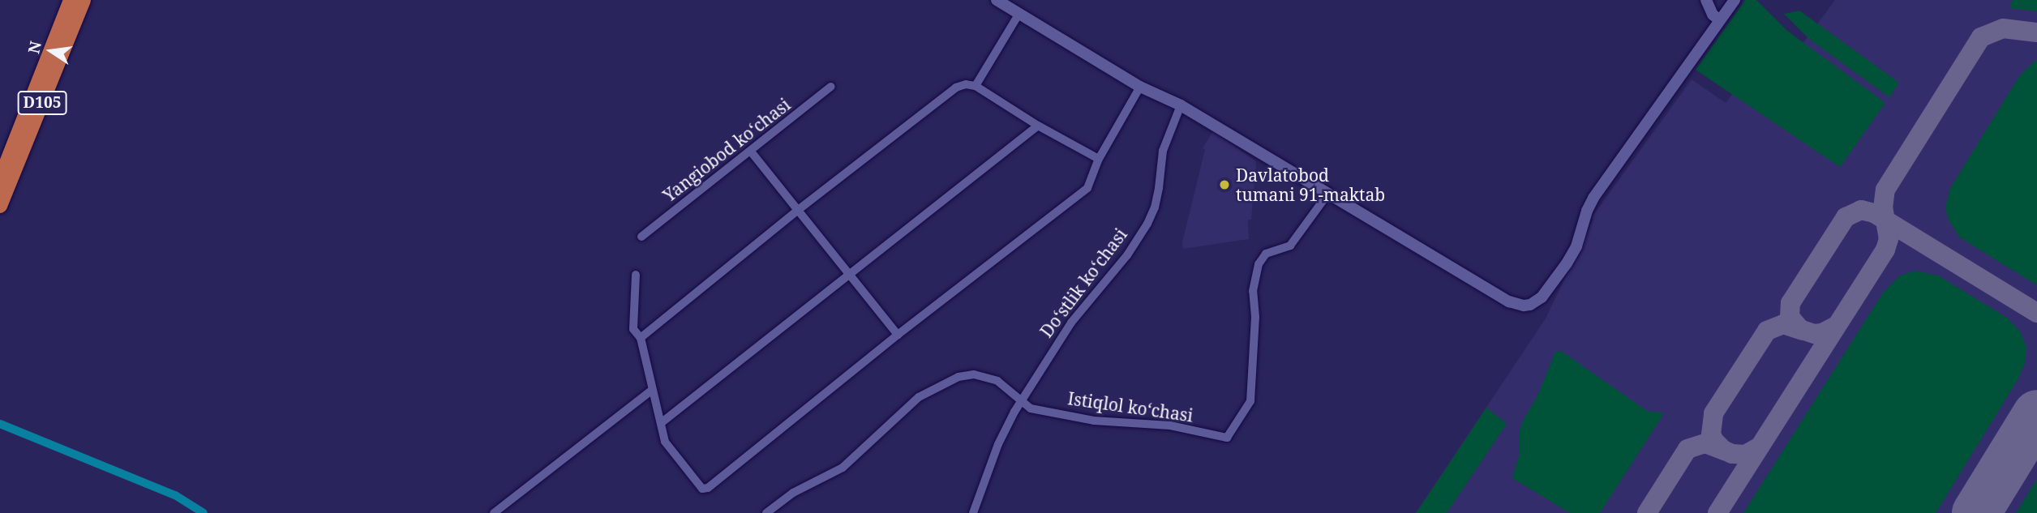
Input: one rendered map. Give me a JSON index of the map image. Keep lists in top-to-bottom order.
{
  "streets": {
    "highway": ["D105"],
    "street": ["Yangiobod koʻchasi", "Doʻstlik koʻchasi", "Istiqlol koʻchasi"]
  },
  "crossings": [
    ["Doʻstlik koʻchasi", "Istiqlol koʻchasi"]
  ],
  "places": ["Davlatobod tumani 91-maktab"],
  "north": "left"
}
